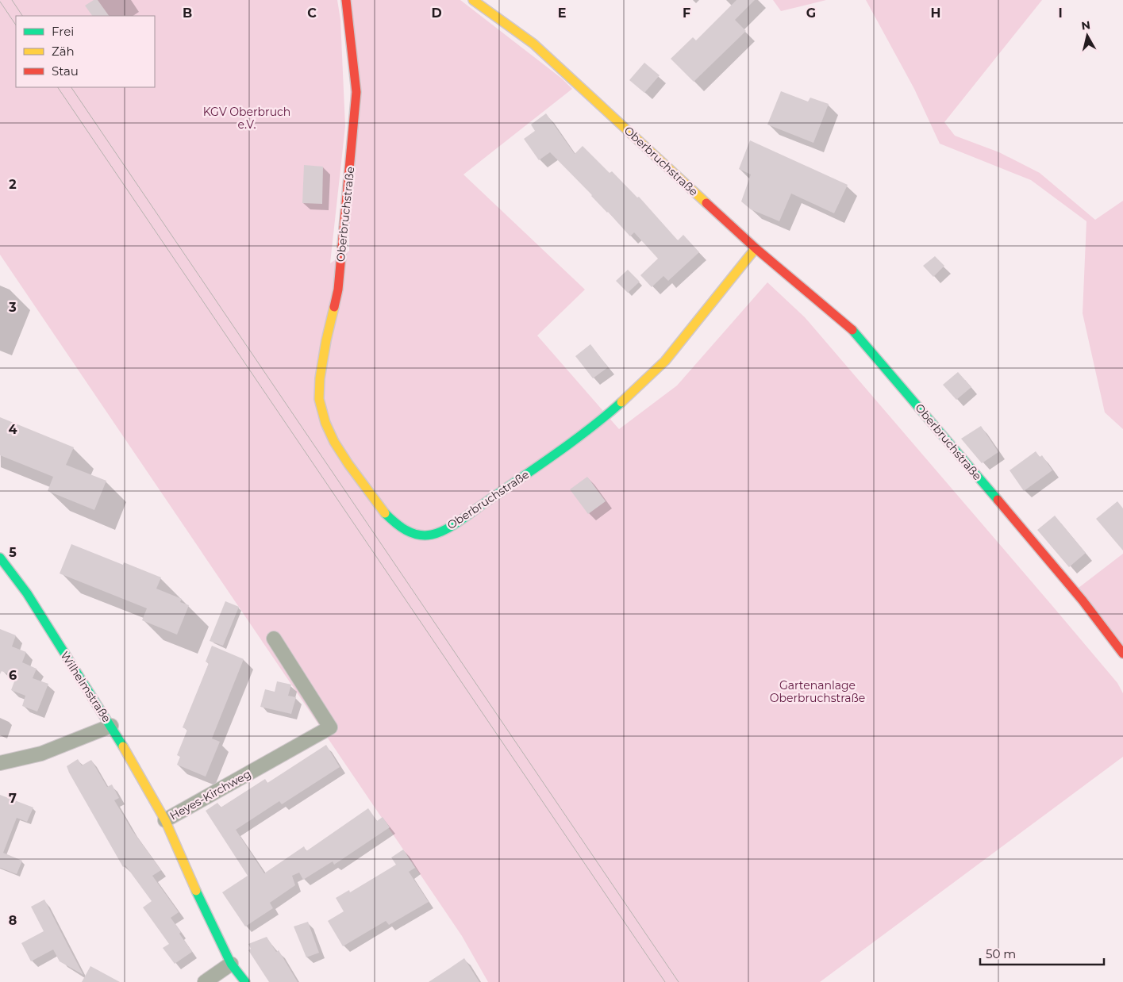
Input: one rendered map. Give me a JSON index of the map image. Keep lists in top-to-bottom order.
{
  "streets": {
    "street": ["Oberbruchstraße", "Wilhelmstraße", "Heyes-Kirchweg"]
  },
  "crossings": [
    ["Wilhelmstraße", "Heyes-Kirchweg"]
  ],
  "parks": ["KGV Oberbruch e.V.", "Gartenanlage Oberbruchstraße"],
  "legend": ["Frei", "Zäh", "Stau"],
  "scale_bar": "50 m",
  "north": "top",
  "grid": {
    "columns": [
      "B",
      "C",
      "D",
      "E",
      "F",
      "G",
      "H",
      "I"
    ],
    "rows": [
      "2",
      "3",
      "4",
      "5",
      "6",
      "7",
      "8"
    ]
  }
}
